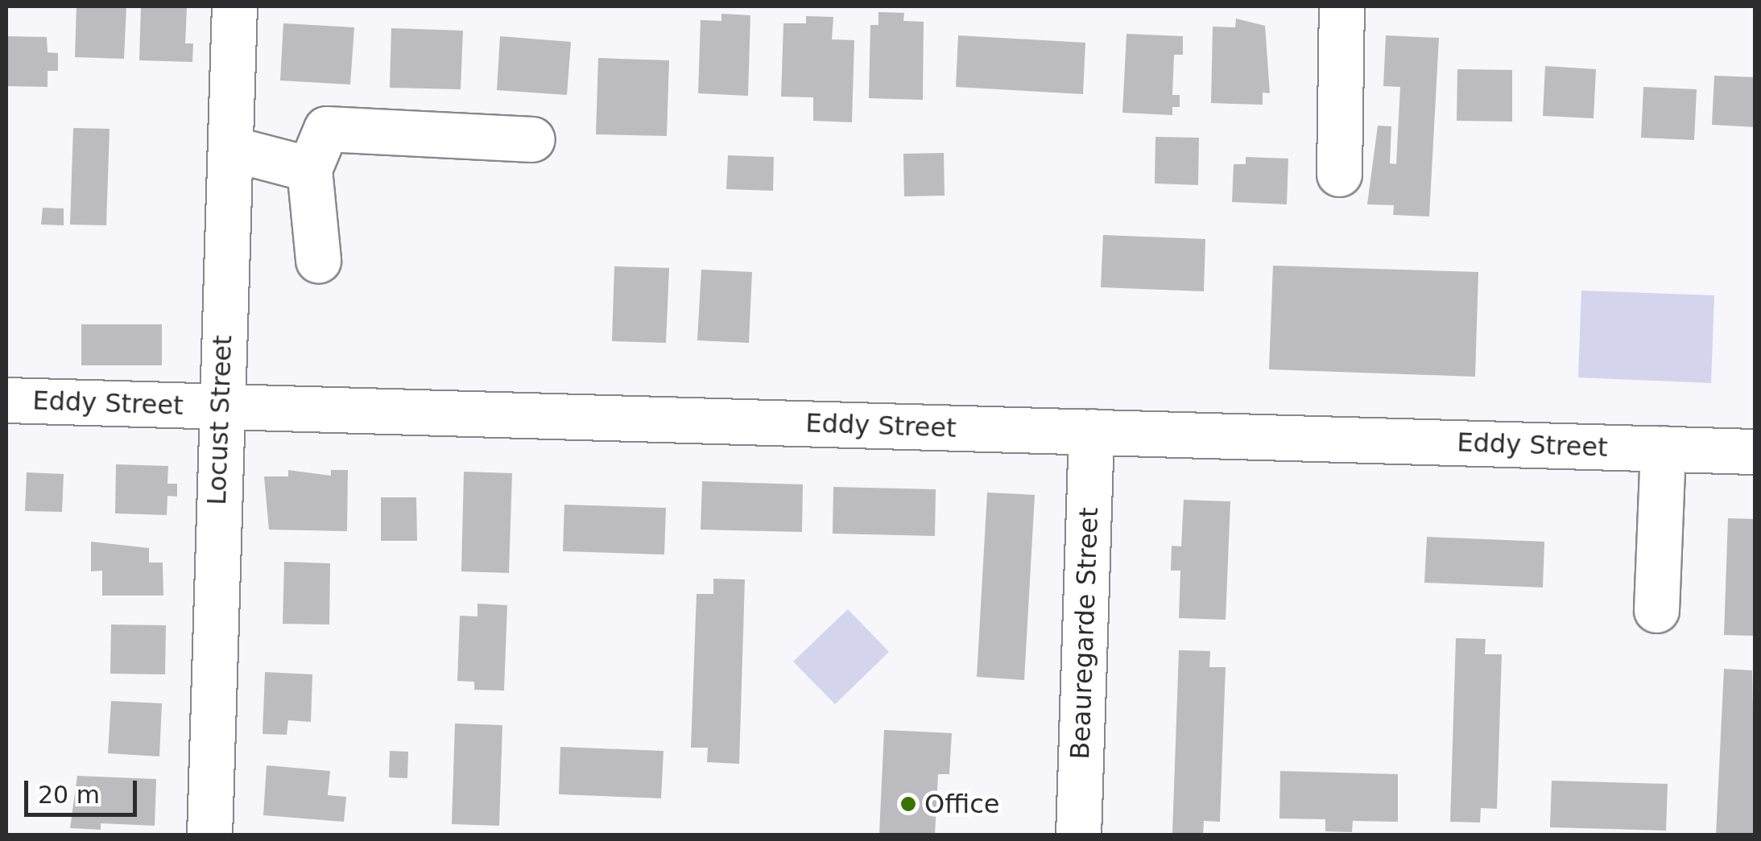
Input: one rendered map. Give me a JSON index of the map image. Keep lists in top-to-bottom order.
{
  "streets": {
    "street": ["Eddy Street", "Locust Street", "Beauregarde Street"]
  },
  "crossings": [
    ["Eddy Street", "Locust Street"],
    ["Eddy Street", "Beauregarde Street"]
  ],
  "places": ["Office"],
  "scale_bar": "20 m"
}
